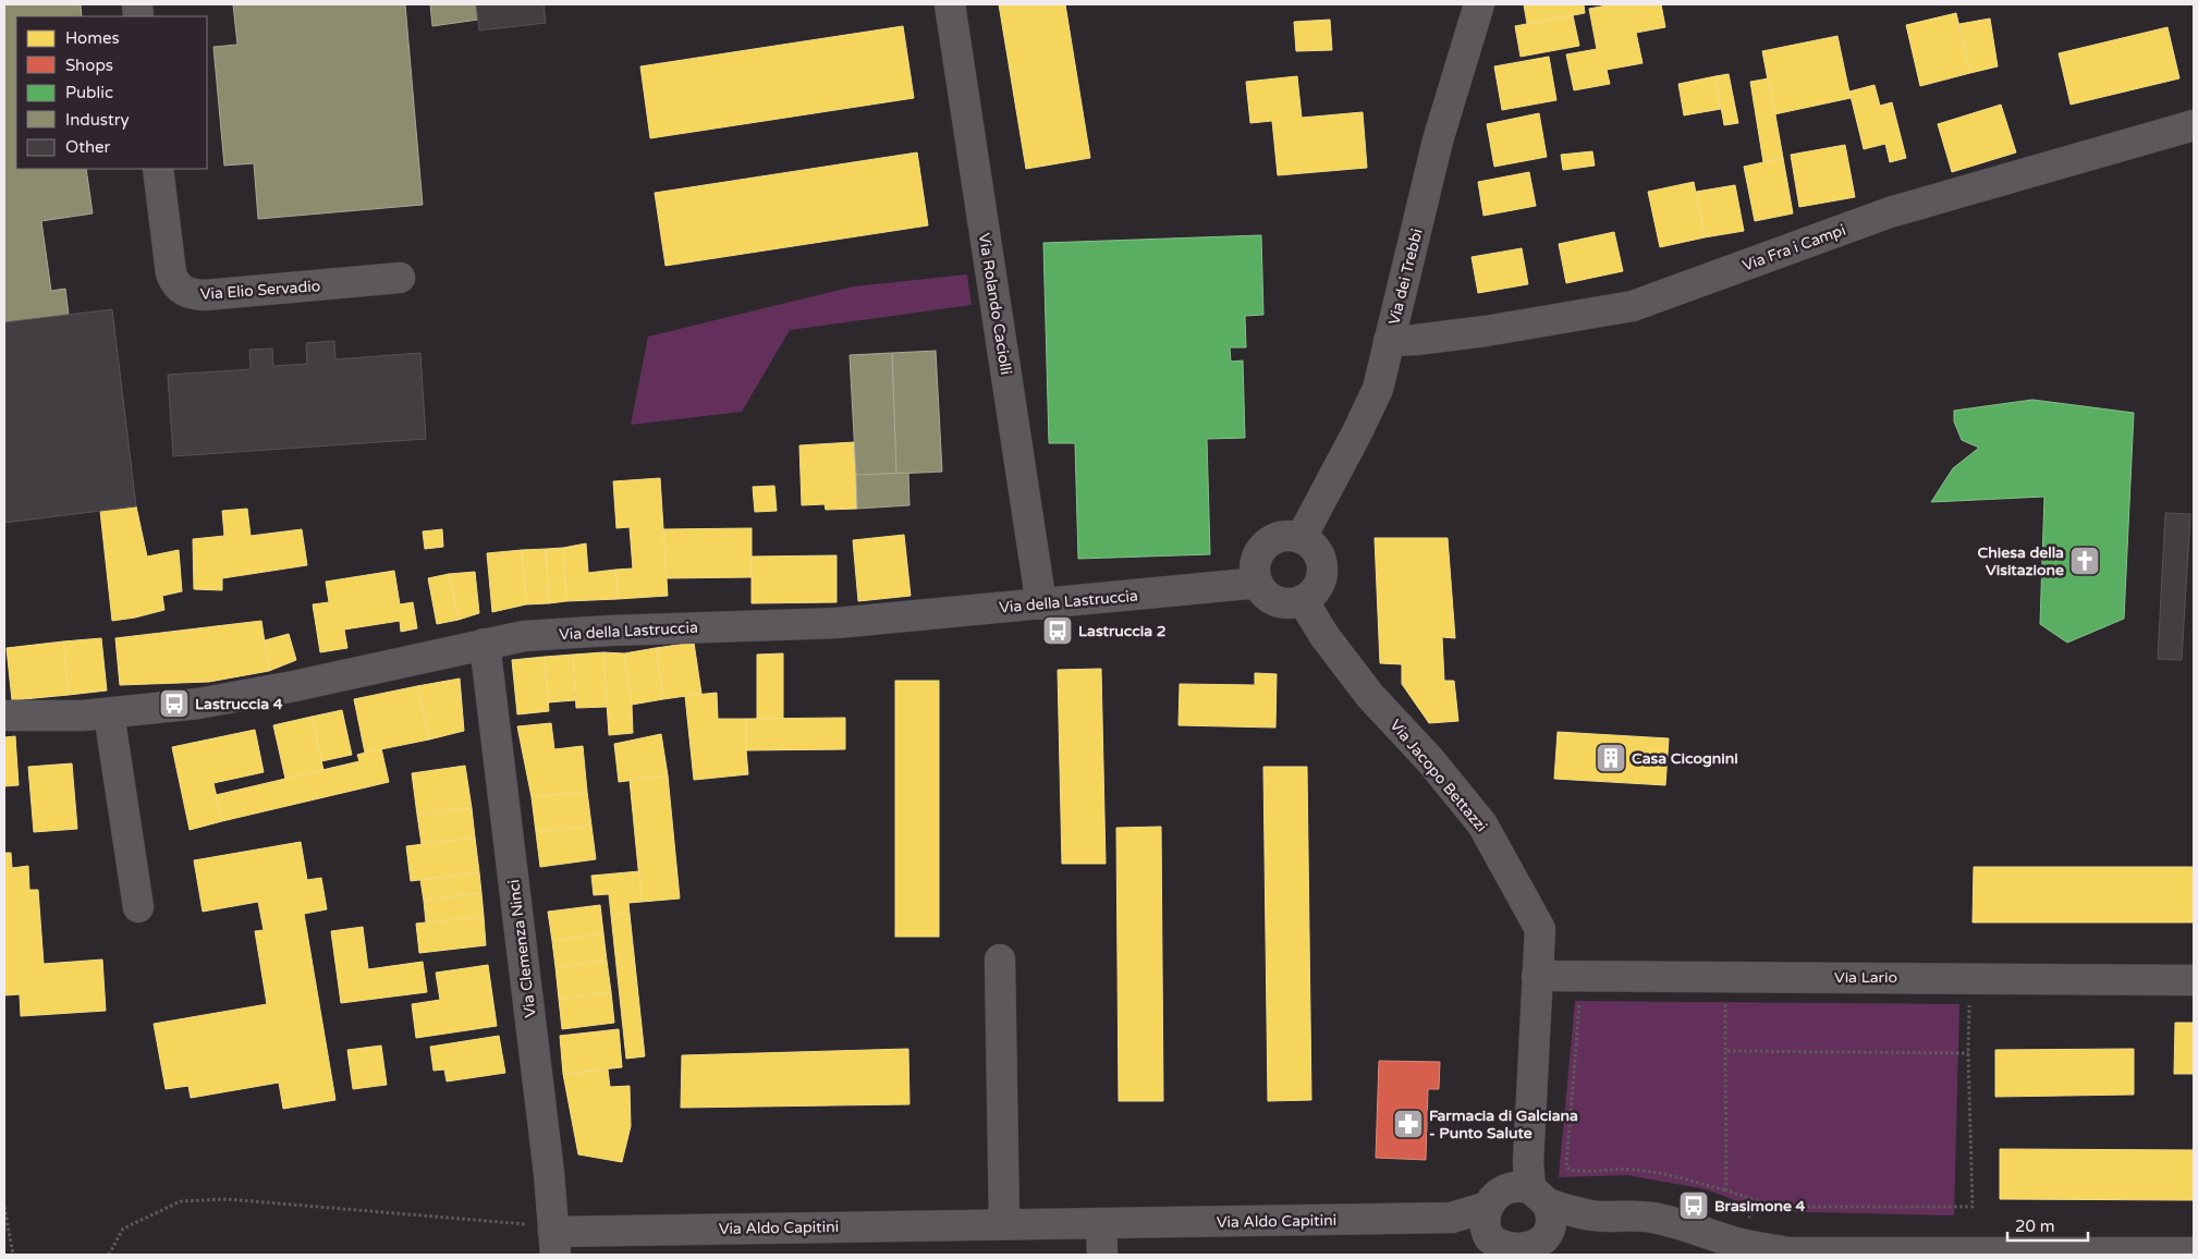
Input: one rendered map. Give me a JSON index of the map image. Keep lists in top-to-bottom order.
{
  "streets": {
    "street": [
      "Via Fra i Campi",
      "Via dei Trebbi",
      "Via Elio Servadio",
      "Via Rolando Caciolli",
      "Via della Lastruccia",
      "Via Jacopo Bettazzi",
      "Via Clemenza Ninci",
      "Via Lario",
      "Via Aldo Capitini"
    ]
  },
  "crossings": [
    ["Via Fra i Campi", "Via dei Trebbi"],
    ["Via dei Trebbi", "Via della Lastruccia"],
    ["Via dei Trebbi", "Via Jacopo Bettazzi"],
    ["Via Rolando Caciolli", "Via della Lastruccia"],
    ["Via della Lastruccia", "Via Jacopo Bettazzi"],
    ["Via della Lastruccia", "Via Clemenza Ninci"],
    ["Via Jacopo Bettazzi", "Via Lario"],
    ["Via Jacopo Bettazzi", "Via Aldo Capitini"],
    ["Via Clemenza Ninci", "Via Aldo Capitini"]
  ],
  "places": {
    "church": ["Chiesa della Visitazione"],
    "bus stop": ["Lastruccia 2", "Lastruccia 4", "Brasimone 4"],
    "building": ["Casa Cicognini"],
    "pharmacy": ["Farmacia di Galciana - Punto Salute"]
  },
  "legend": [
    "Homes",
    "Shops",
    "Public",
    "Industry",
    "Other"
  ],
  "scale_bar": "20 m"
}
